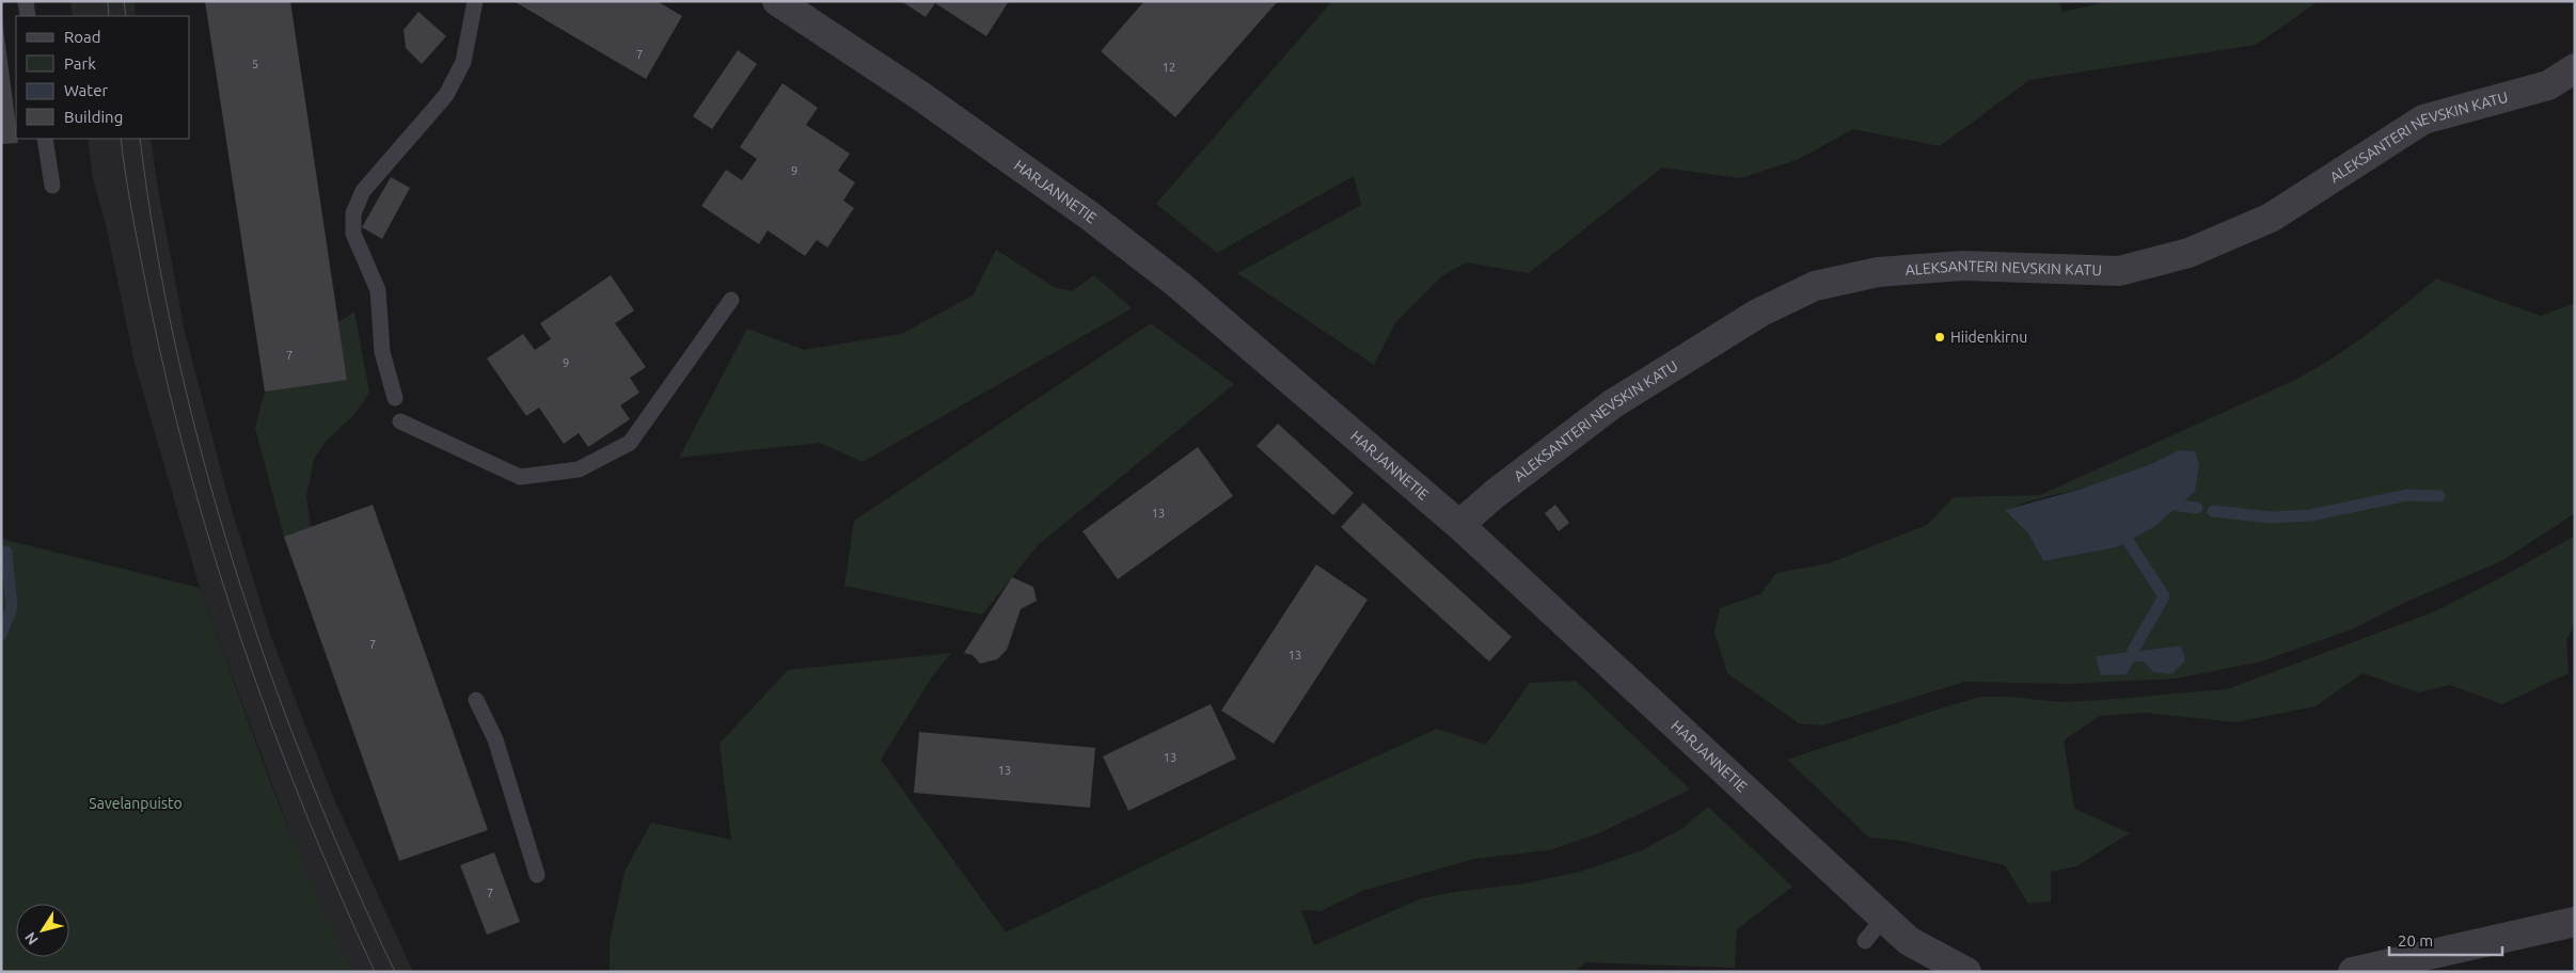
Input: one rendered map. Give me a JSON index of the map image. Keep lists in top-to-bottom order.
{
  "streets": {
    "street": ["ALEKSANTERI NEVSKIN KATU", "HARJANNETIE"]
  },
  "crossings": [
    ["ALEKSANTERI NEVSKIN KATU", "HARJANNETIE"]
  ],
  "parks": ["Savelanpuisto"],
  "places": ["Hiidenkirnu"],
  "house_numbers": [
    "7",
    "5",
    "12",
    "9",
    "7",
    "9",
    "13",
    "7",
    "13",
    "13",
    "13",
    "7"
  ],
  "legend": [
    "Road",
    "Park",
    "Water",
    "Building"
  ],
  "scale_bar": "20 m",
  "north": "bottom left"
}
